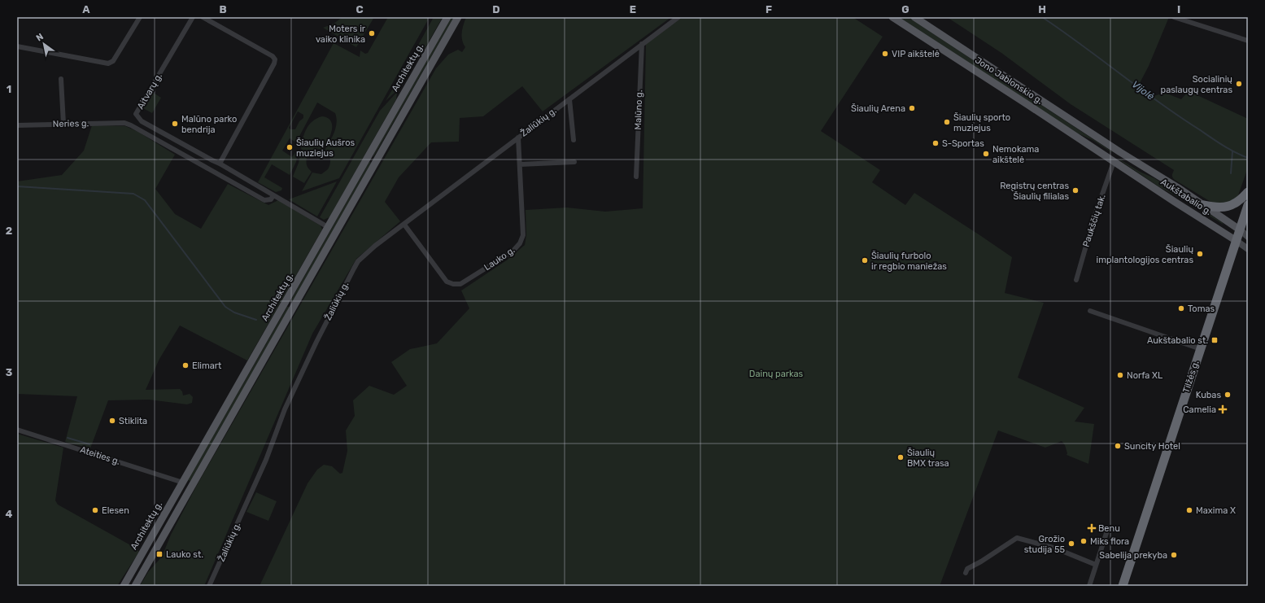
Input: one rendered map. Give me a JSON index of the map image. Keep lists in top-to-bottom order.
{
  "streets": {
    "highway": ["Tilžės g."],
    "main road": ["Architektų g.", "Jono Jablonskio g.", "Aukštabalio g."],
    "street": [
      "Aitvarų g.",
      "Malūno g.",
      "Žaliūkių g.",
      "Neries g.",
      "Paukščių tak.",
      "Lauko g.",
      "Ateities g."
    ]
  },
  "crossings": [
    ["Architektų g.", "Aitvarų g."],
    ["Architektų g.", "Ateities g."],
    ["Jono Jablonskio g.", "Aukštabalio g."],
    ["Jono Jablonskio g.", "Paukščių tak."],
    ["Aitvarų g.", "Neries g."],
    ["Malūno g.", "Žaliūkių g."],
    ["Žaliūkių g.", "Lauko g."],
    ["Aukštabalio g.", "Paukščių tak."],
    ["Aukštabalio g.", "Tilžės g."]
  ],
  "water": ["Vijolė"],
  "parks": ["Dainų parkas"],
  "places": {
    "other": [
      "Moters ir vaiko klinika",
      "VIP aikštelė",
      "Socialinių paslaugų centras",
      "Šiaulių Arena",
      "Šiaulių sporto muziejus",
      "Malūno parko bendrija",
      "S-Sportas",
      "Šiaulių Aušros muziejus",
      "Nemokama aikštelė",
      "Registrų centras Šiaulių filialas",
      "Šiaulių implantologijos centras",
      "Šiaulių furbolo ir regbio maniežas",
      "Tomas",
      "Elimart",
      "Norfa XL",
      "Kubas",
      "Stiklita",
      "Suncity Hotel",
      "Šiaulių BMX trasa",
      "Elesen",
      "Maxima X",
      "Miks flora",
      "Grožio studija 55",
      "Sabelija prekyba"
    ],
    "transit": ["Aukštabalio st.", "Lauko st."],
    "health": ["Camelia", "Benu"]
  },
  "north": "top left",
  "grid": {
    "columns": [
      "A",
      "B",
      "C",
      "D",
      "E",
      "F",
      "G",
      "H",
      "I"
    ],
    "rows": [
      "1",
      "2",
      "3",
      "4"
    ]
  }
}
